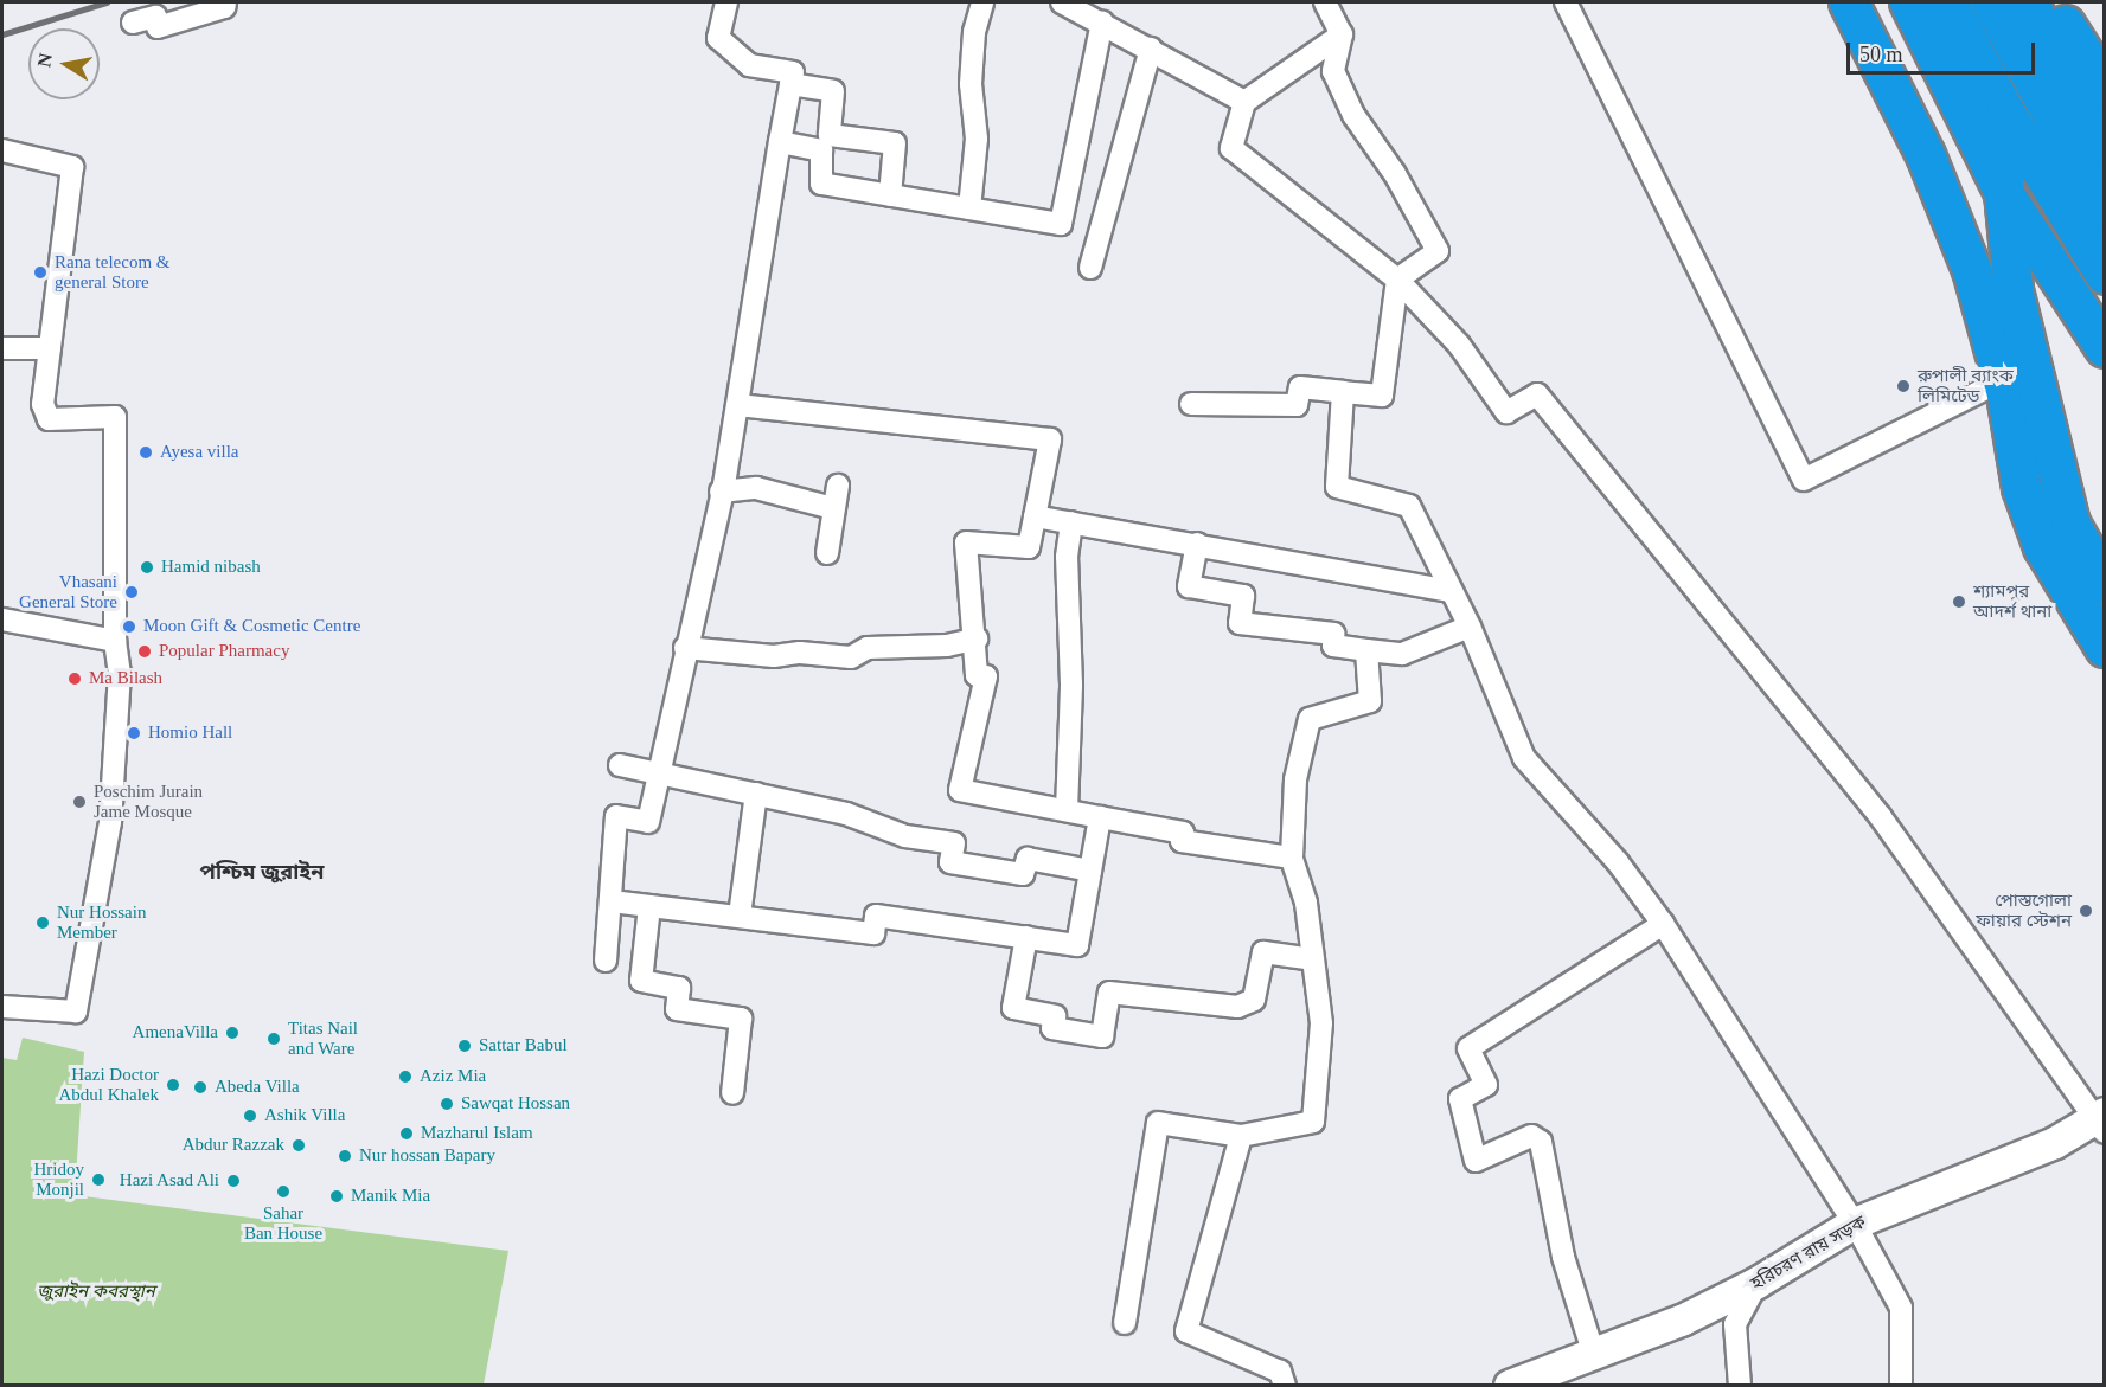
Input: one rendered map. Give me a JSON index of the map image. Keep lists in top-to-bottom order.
{
  "streets": {
    "main road": ["হরিচরণ রায় সড়ক"]
  },
  "districts": ["পশ্চিম জুরাইন"],
  "parks": ["জুরাইন কবরস্থান"],
  "places": [
    "Rana telecom & general Store",
    "রুপালী ব্যাংক লিমিটেড",
    "Ayesa villa",
    "Hamid nibash",
    "Vhasani General Store",
    "শ্যামপুর আদর্শ থানা",
    "Moon Gift & Cosmetic Centre",
    "Popular Pharmacy",
    "Ma Bilash",
    "Homio Hall",
    "Poschim Jurain Jame Mosque",
    "পোস্তগোলা ফায়ার স্টেশন",
    "Nur Hossain Member",
    "AmenaVilla",
    "Titas Nail and Ware",
    "Sattar Babul",
    "Aziz Mia",
    "Hazi Doctor Abdul Khalek",
    "Abeda Villa",
    "Sawqat Hossan",
    "Ashik Villa",
    "Mazharul Islam",
    "Abdur Razzak",
    "Nur hossan Bapary",
    "Hridoy Monjil",
    "Hazi Asad Ali",
    "Sahar Ban House",
    "Manik Mia"
  ],
  "scale_bar": "50 m",
  "north": "left"
}
